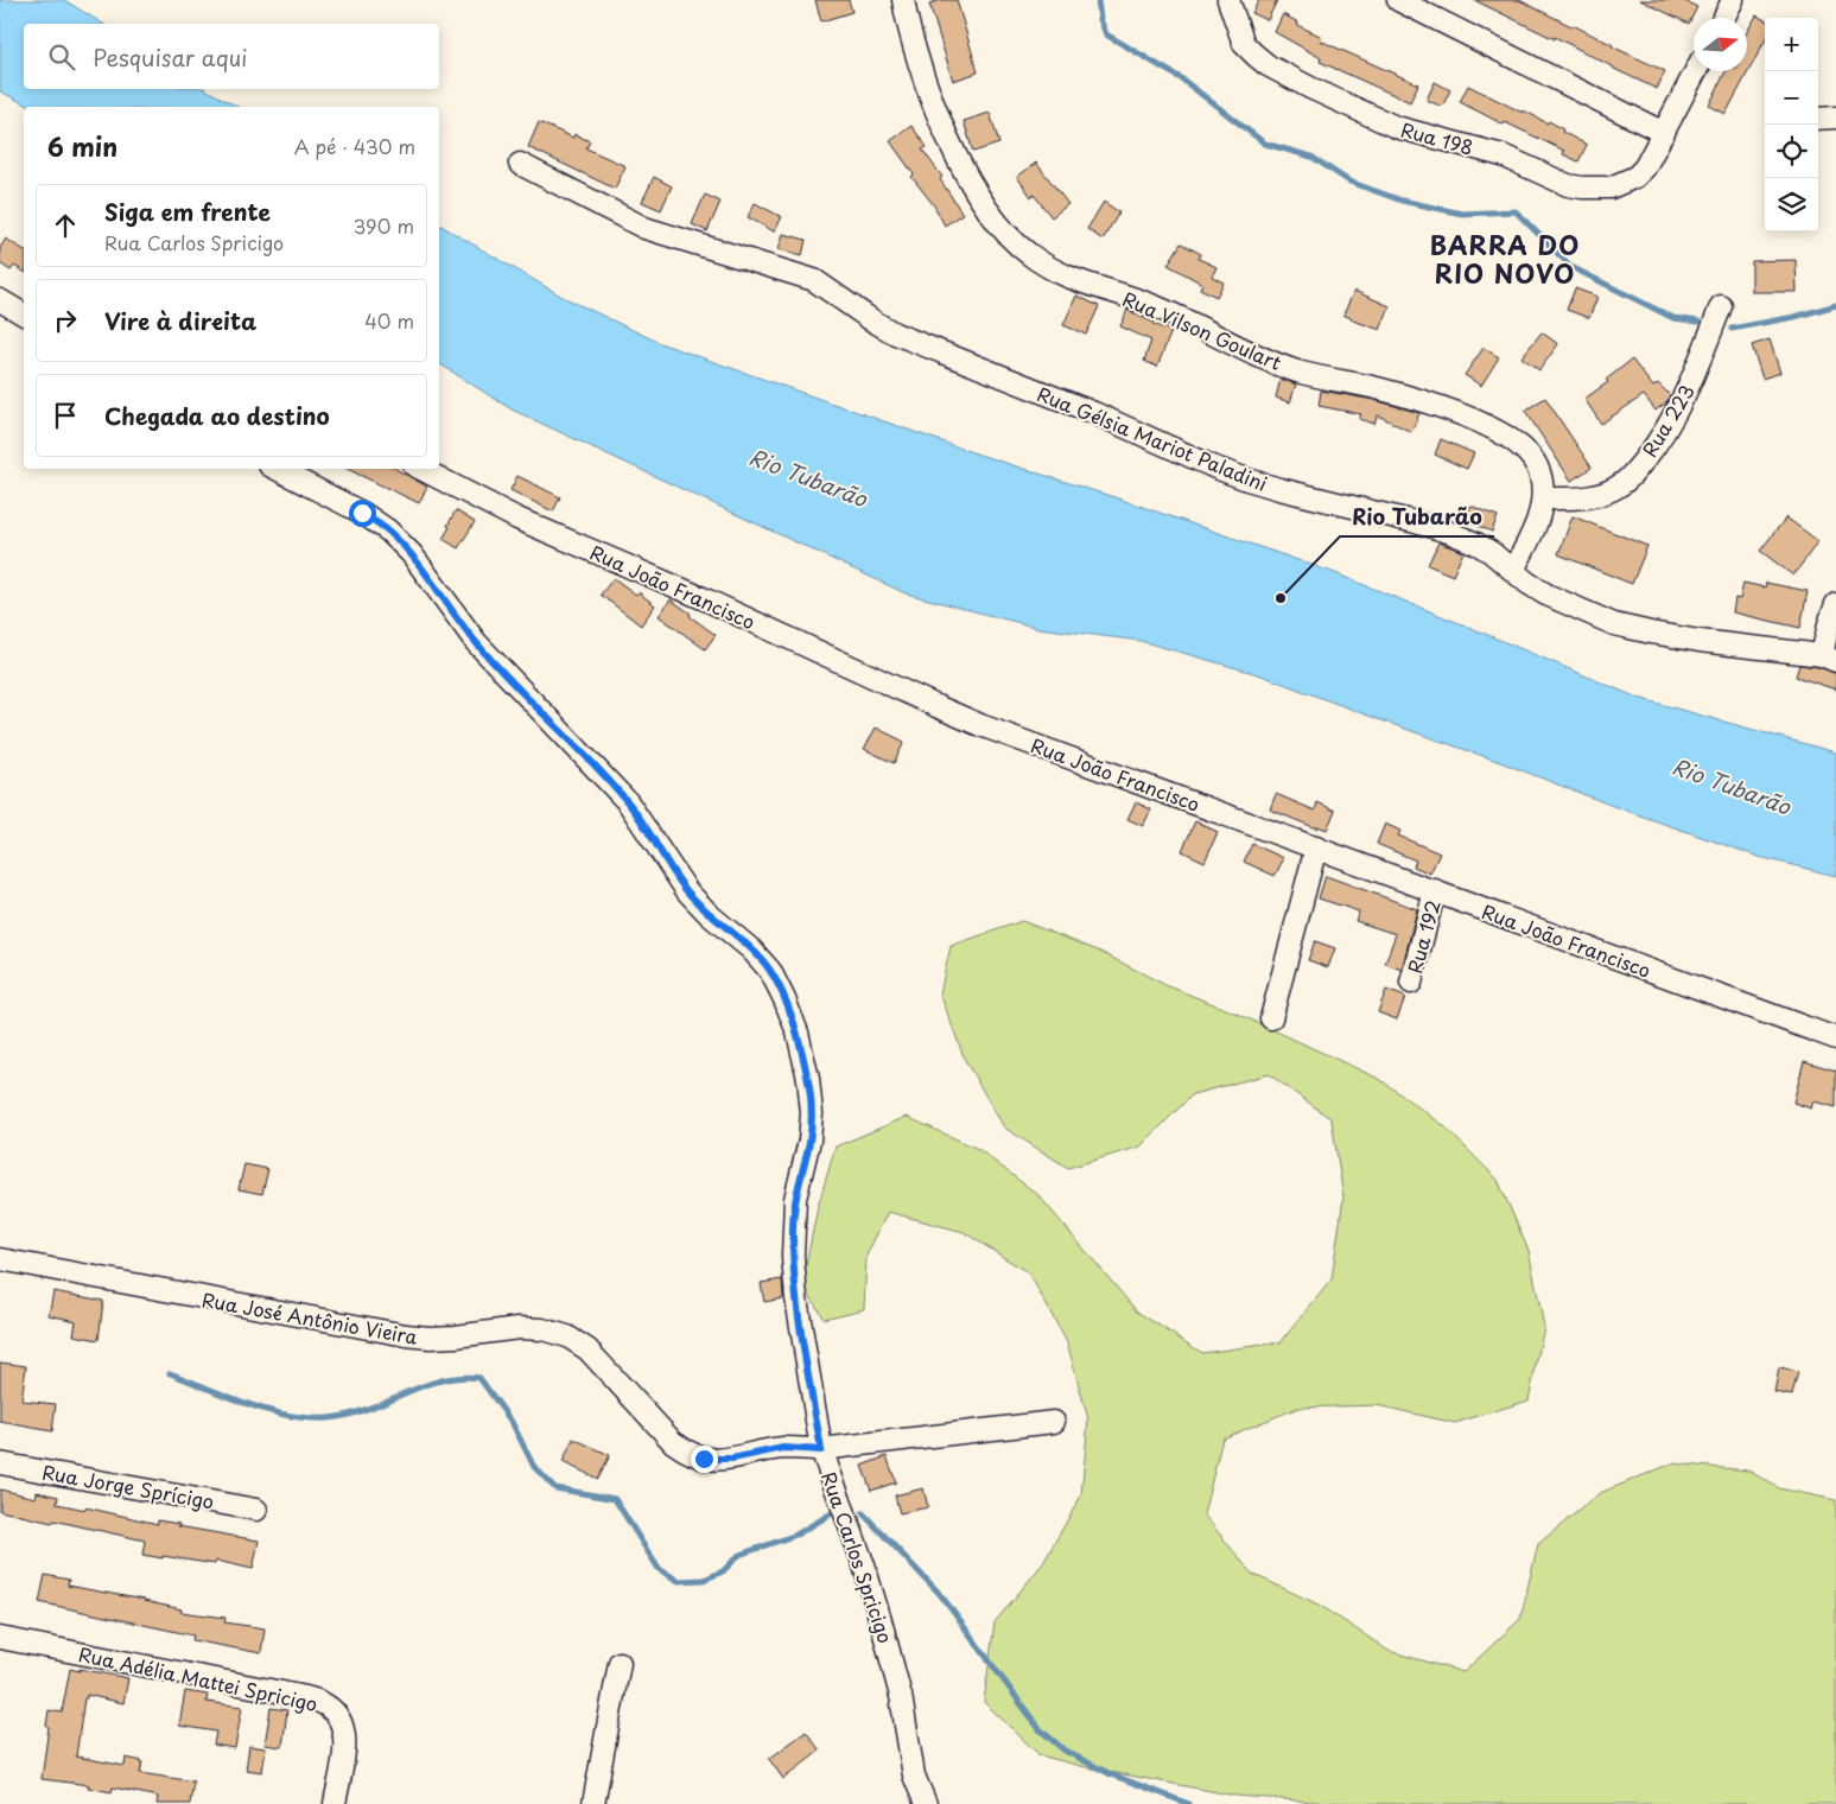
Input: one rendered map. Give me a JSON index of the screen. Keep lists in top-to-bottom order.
{
  "streets": {
    "street": [
      "Rua 198",
      "Rua Vilson Goulart",
      "Rua 223",
      "Rua Gélsia Mariot Paladini",
      "Rua João Francisco",
      "Rua 192",
      "Rua José Antônio Vieira",
      "Rua Jorge Sprícigo",
      "Rua Carlos Spricigo",
      "Rua Adélia Mattei Spricigo"
    ]
  },
  "crossings": [
    ["Rua Vilson Goulart", "Rua 223"],
    ["Rua Vilson Goulart", "Rua Gélsia Mariot Paladini"],
    ["Rua João Francisco", "Rua 192"],
    ["Rua José Antônio Vieira", "Rua Carlos Spricigo"]
  ],
  "districts": ["BARRA DO RIO NOVO"],
  "water": ["Rio Tubarão"],
  "places": ["Rio Tubarão"],
  "north": "right",
  "page": {
    "map_buttons": ["+", "−"],
    "search": "Pesquisar aqui",
    "heading": ["6 min", "A pé · 430 m"],
    "list": [
      ["Siga em frente", "Rua Carlos Spricigo", "390 m"],
      ["Vire à direita", "40 m"],
      "Chegada ao destino"
    ]
  }
}
